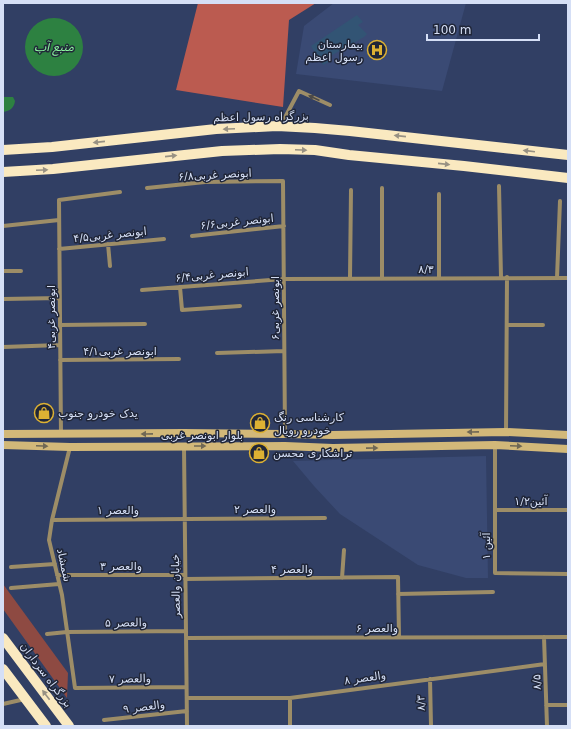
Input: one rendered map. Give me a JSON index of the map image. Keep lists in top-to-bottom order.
{
  "streets": {
    "highway": ["بزرگراه رسول اعظم", "بزرگراه سرداران"],
    "main road": ["بلوار ابونصر غربی"],
    "street": [
      "۶/۸ابونصر غربی",
      "۶/۶ابونصر غربی",
      "۴/۵ابونصر غربی",
      "۸/۳",
      "۶/۴ابونصر غربی",
      "۶ابونصر غربی",
      "۴ابونصر غربی",
      "۴/۱ابونصر غربی",
      "۱/۲آئین",
      "والعصر ۲",
      "والعصر ۱",
      "آئین ۱",
      "شمشاد",
      "والعصر ۳",
      "والعصر ۴",
      "خیابان والعصر",
      "والعصر ۵",
      "والعصر ۶",
      "والعصر ۸",
      "والعصر ۷",
      "۸/۵",
      "والعصر ۹"
    ]
  },
  "crossings": [
    ["۶/۸ابونصر غربی", "۶ابونصر غربی"],
    ["۶/۶ابونصر غربی", "۶ابونصر غربی"],
    ["۴/۵ابونصر غربی", "۴ابونصر غربی"],
    ["۸/۳", "۶/۴ابونصر غربی"],
    ["۸/۳", "۶ابونصر غربی"],
    ["۸/۳", "والعصر ۸"],
    ["۶/۴ابونصر غربی", "۶ابونصر غربی"],
    ["۶ابونصر غربی", "بلوار ابونصر غربی"],
    ["۴ابونصر غربی", "۴/۱ابونصر غربی"],
    ["۴ابونصر غربی", "بلوار ابونصر غربی"],
    ["بلوار ابونصر غربی", "آئین ۱"],
    ["بلوار ابونصر غربی", "شمشاد"],
    ["بلوار ابونصر غربی", "خیابان والعصر"],
    ["۱/۲آئین", "آئین ۱"],
    ["والعصر ۲", "والعصر ۱"],
    ["والعصر ۲", "خیابان والعصر"],
    ["والعصر ۱", "شمشاد"],
    ["والعصر ۱", "خیابان والعصر"],
    ["شمشاد", "والعصر ۳"],
    ["شمشاد", "والعصر ۵"],
    ["شمشاد", "والعصر ۷"],
    ["والعصر ۳", "والعصر ۴"],
    ["والعصر ۳", "خیابان والعصر"],
    ["والعصر ۴", "خیابان والعصر"],
    ["خیابان والعصر", "والعصر ۵"],
    ["خیابان والعصر", "والعصر ۶"],
    ["خیابان والعصر", "والعصر ۸"],
    ["خیابان والعصر", "والعصر ۷"],
    ["خیابان والعصر", "والعصر ۹"],
    ["والعصر ۶", "۸/۵"],
    ["والعصر ۸", "۸/۵"]
  ],
  "water": ["منبع آب"],
  "places": {
    "hospital": ["بیمارستان رسول اعظم"],
    "shop": ["یدک خودرو جنوب", "کارشناسی رنگ خودرو رویال", "تراشکاری محسن"]
  },
  "scale_bar": "100 m"
}
